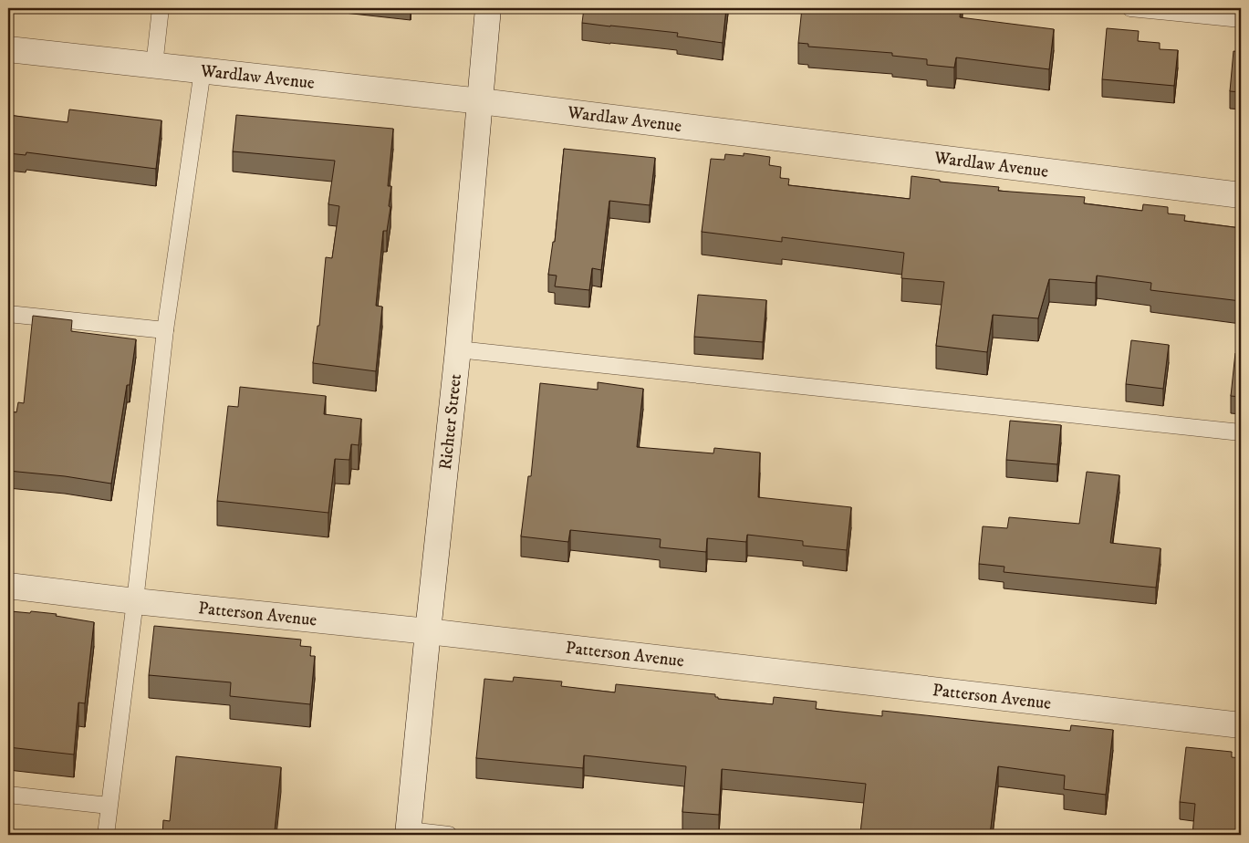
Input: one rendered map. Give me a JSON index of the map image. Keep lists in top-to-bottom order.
{
  "streets": {
    "street": ["Wardlaw Avenue", "Richter Street", "Patterson Avenue"]
  },
  "crossings": [
    ["Wardlaw Avenue", "Richter Street"],
    ["Richter Street", "Patterson Avenue"]
  ]
}
